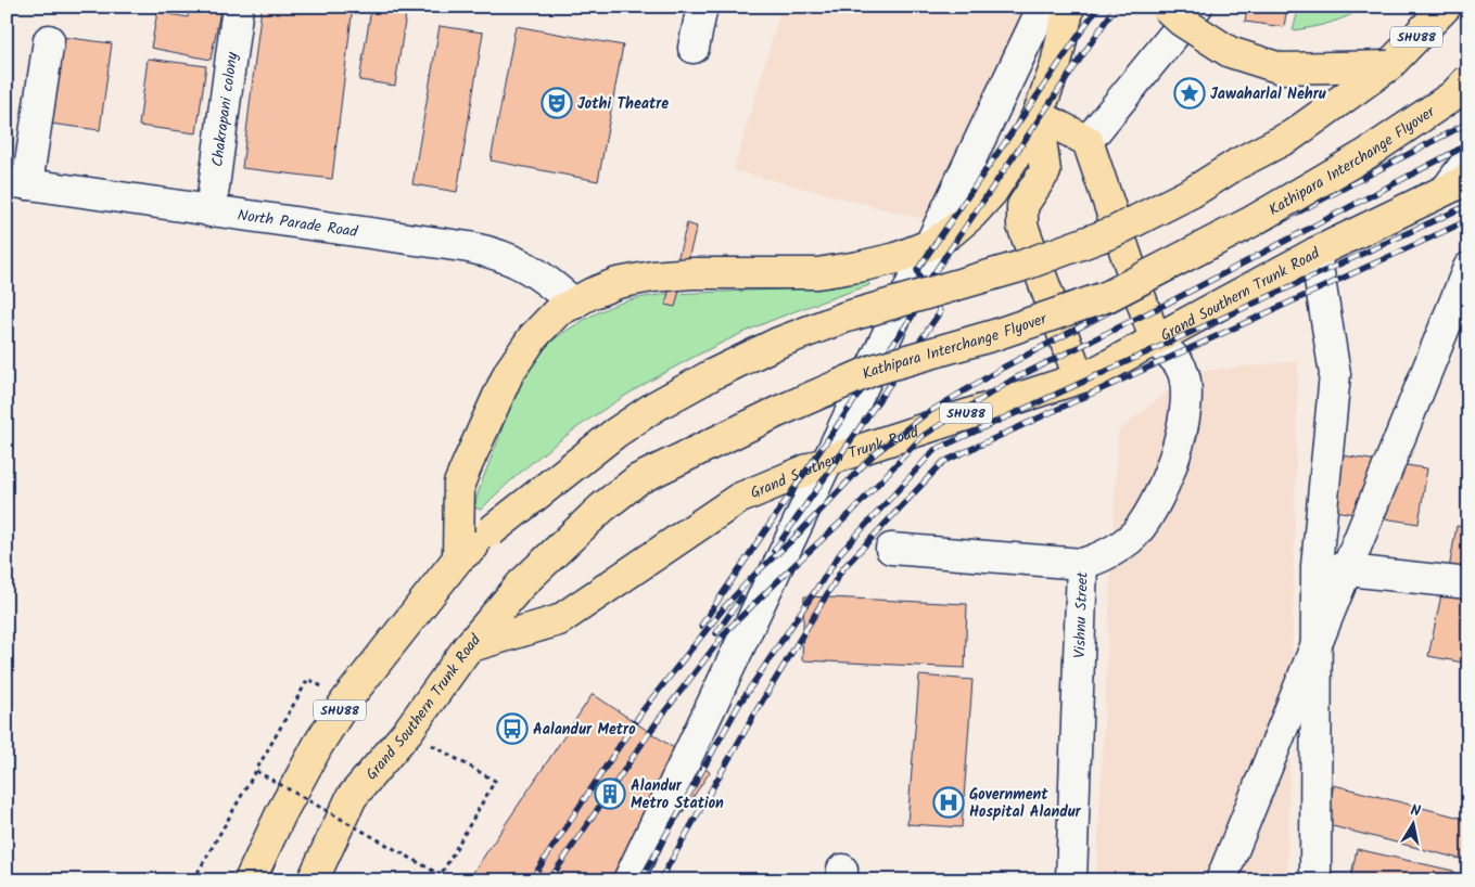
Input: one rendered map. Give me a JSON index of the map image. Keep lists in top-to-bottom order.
{
  "streets": {
    "main road": ["SHU88", "Kathipara Interchange Flyover", "Grand Southern Trunk Road"],
    "street": ["Chakrapani colony", "North Parade Road", "Vishnu Street"]
  },
  "crossings": [
    ["Chakrapani colony", "North Parade Road"],
    ["Kathipara Interchange Flyover", "Grand Southern Trunk Road"],
    ["Grand Southern Trunk Road", "Vishnu Street"]
  ],
  "places": {
    "place": ["Jawaharlal Nehru"],
    "theatre": ["Jothi Theatre"],
    "bus stop": ["Aalandur Metro"],
    "building": ["Alandur Metro Station"],
    "hospital": ["Government Hospital Alandur"]
  },
  "north": "top"
}
